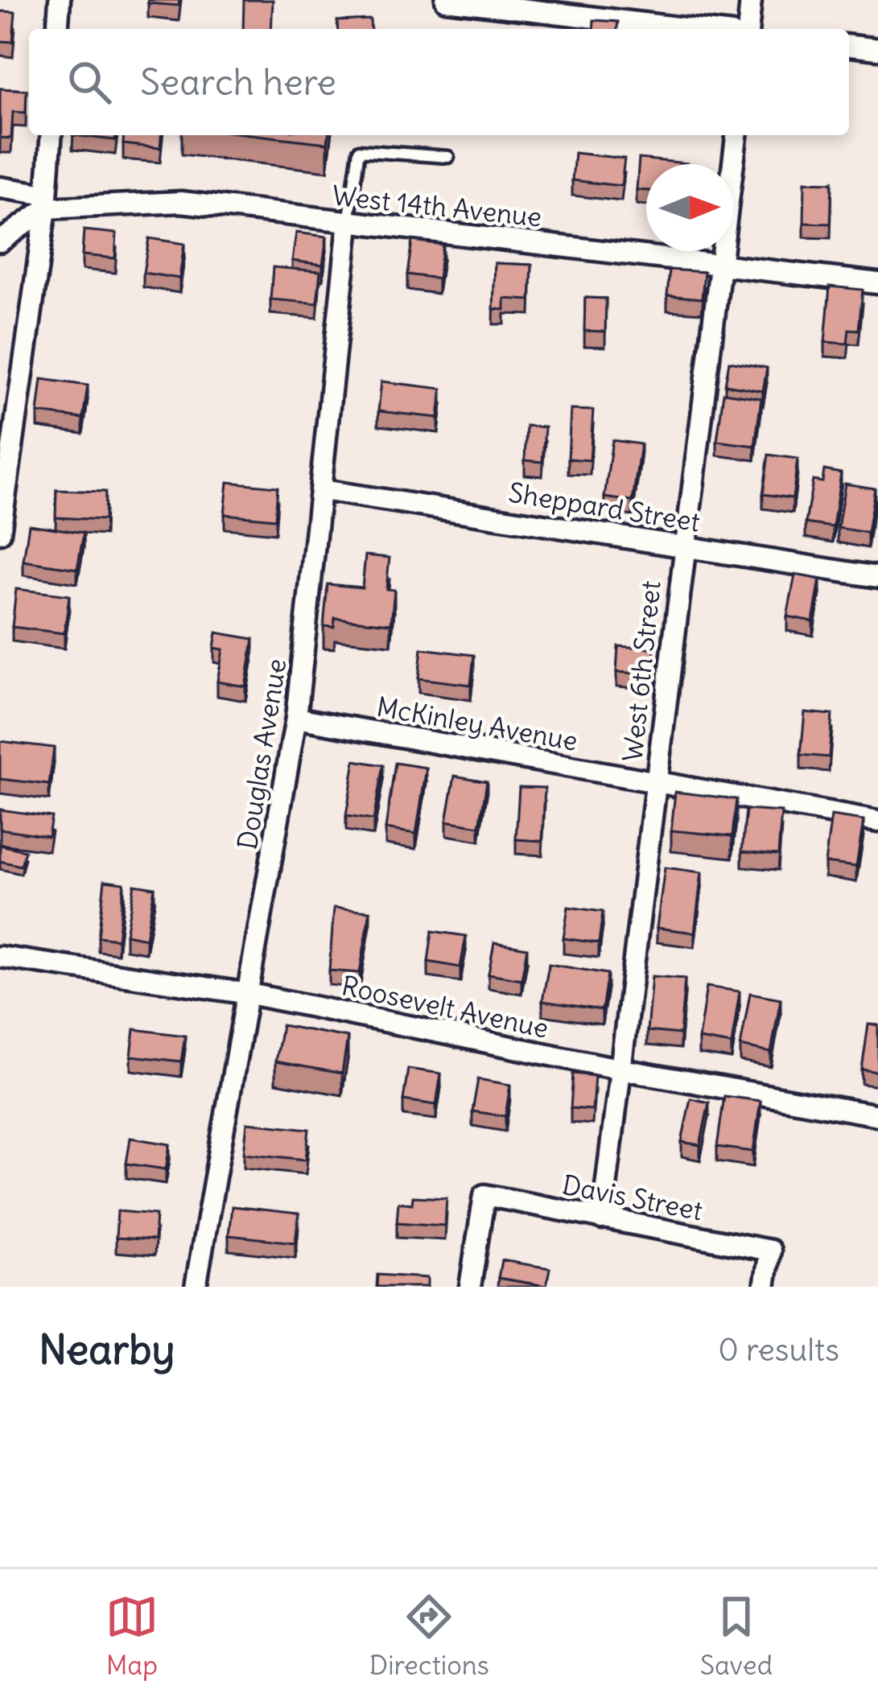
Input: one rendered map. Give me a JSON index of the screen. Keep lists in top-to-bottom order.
{
  "streets": {
    "street": [
      "West 14th Avenue",
      "Sheppard Street",
      "West 6th Street",
      "McKinley Avenue",
      "Douglas Avenue",
      "Roosevelt Avenue",
      "Davis Street"
    ]
  },
  "crossings": [
    ["West 14th Avenue", "West 6th Street"],
    ["West 14th Avenue", "Douglas Avenue"],
    ["Sheppard Street", "West 6th Street"],
    ["Sheppard Street", "Douglas Avenue"],
    ["West 6th Street", "McKinley Avenue"],
    ["West 6th Street", "Roosevelt Avenue"],
    ["West 6th Street", "Davis Street"],
    ["McKinley Avenue", "Douglas Avenue"],
    ["Douglas Avenue", "Roosevelt Avenue"]
  ],
  "north": "right",
  "page": {
    "search": "Search here",
    "heading": ["Nearby", "0 results"],
    "nav": ["Map", "Directions", "Saved"]
  }
}
